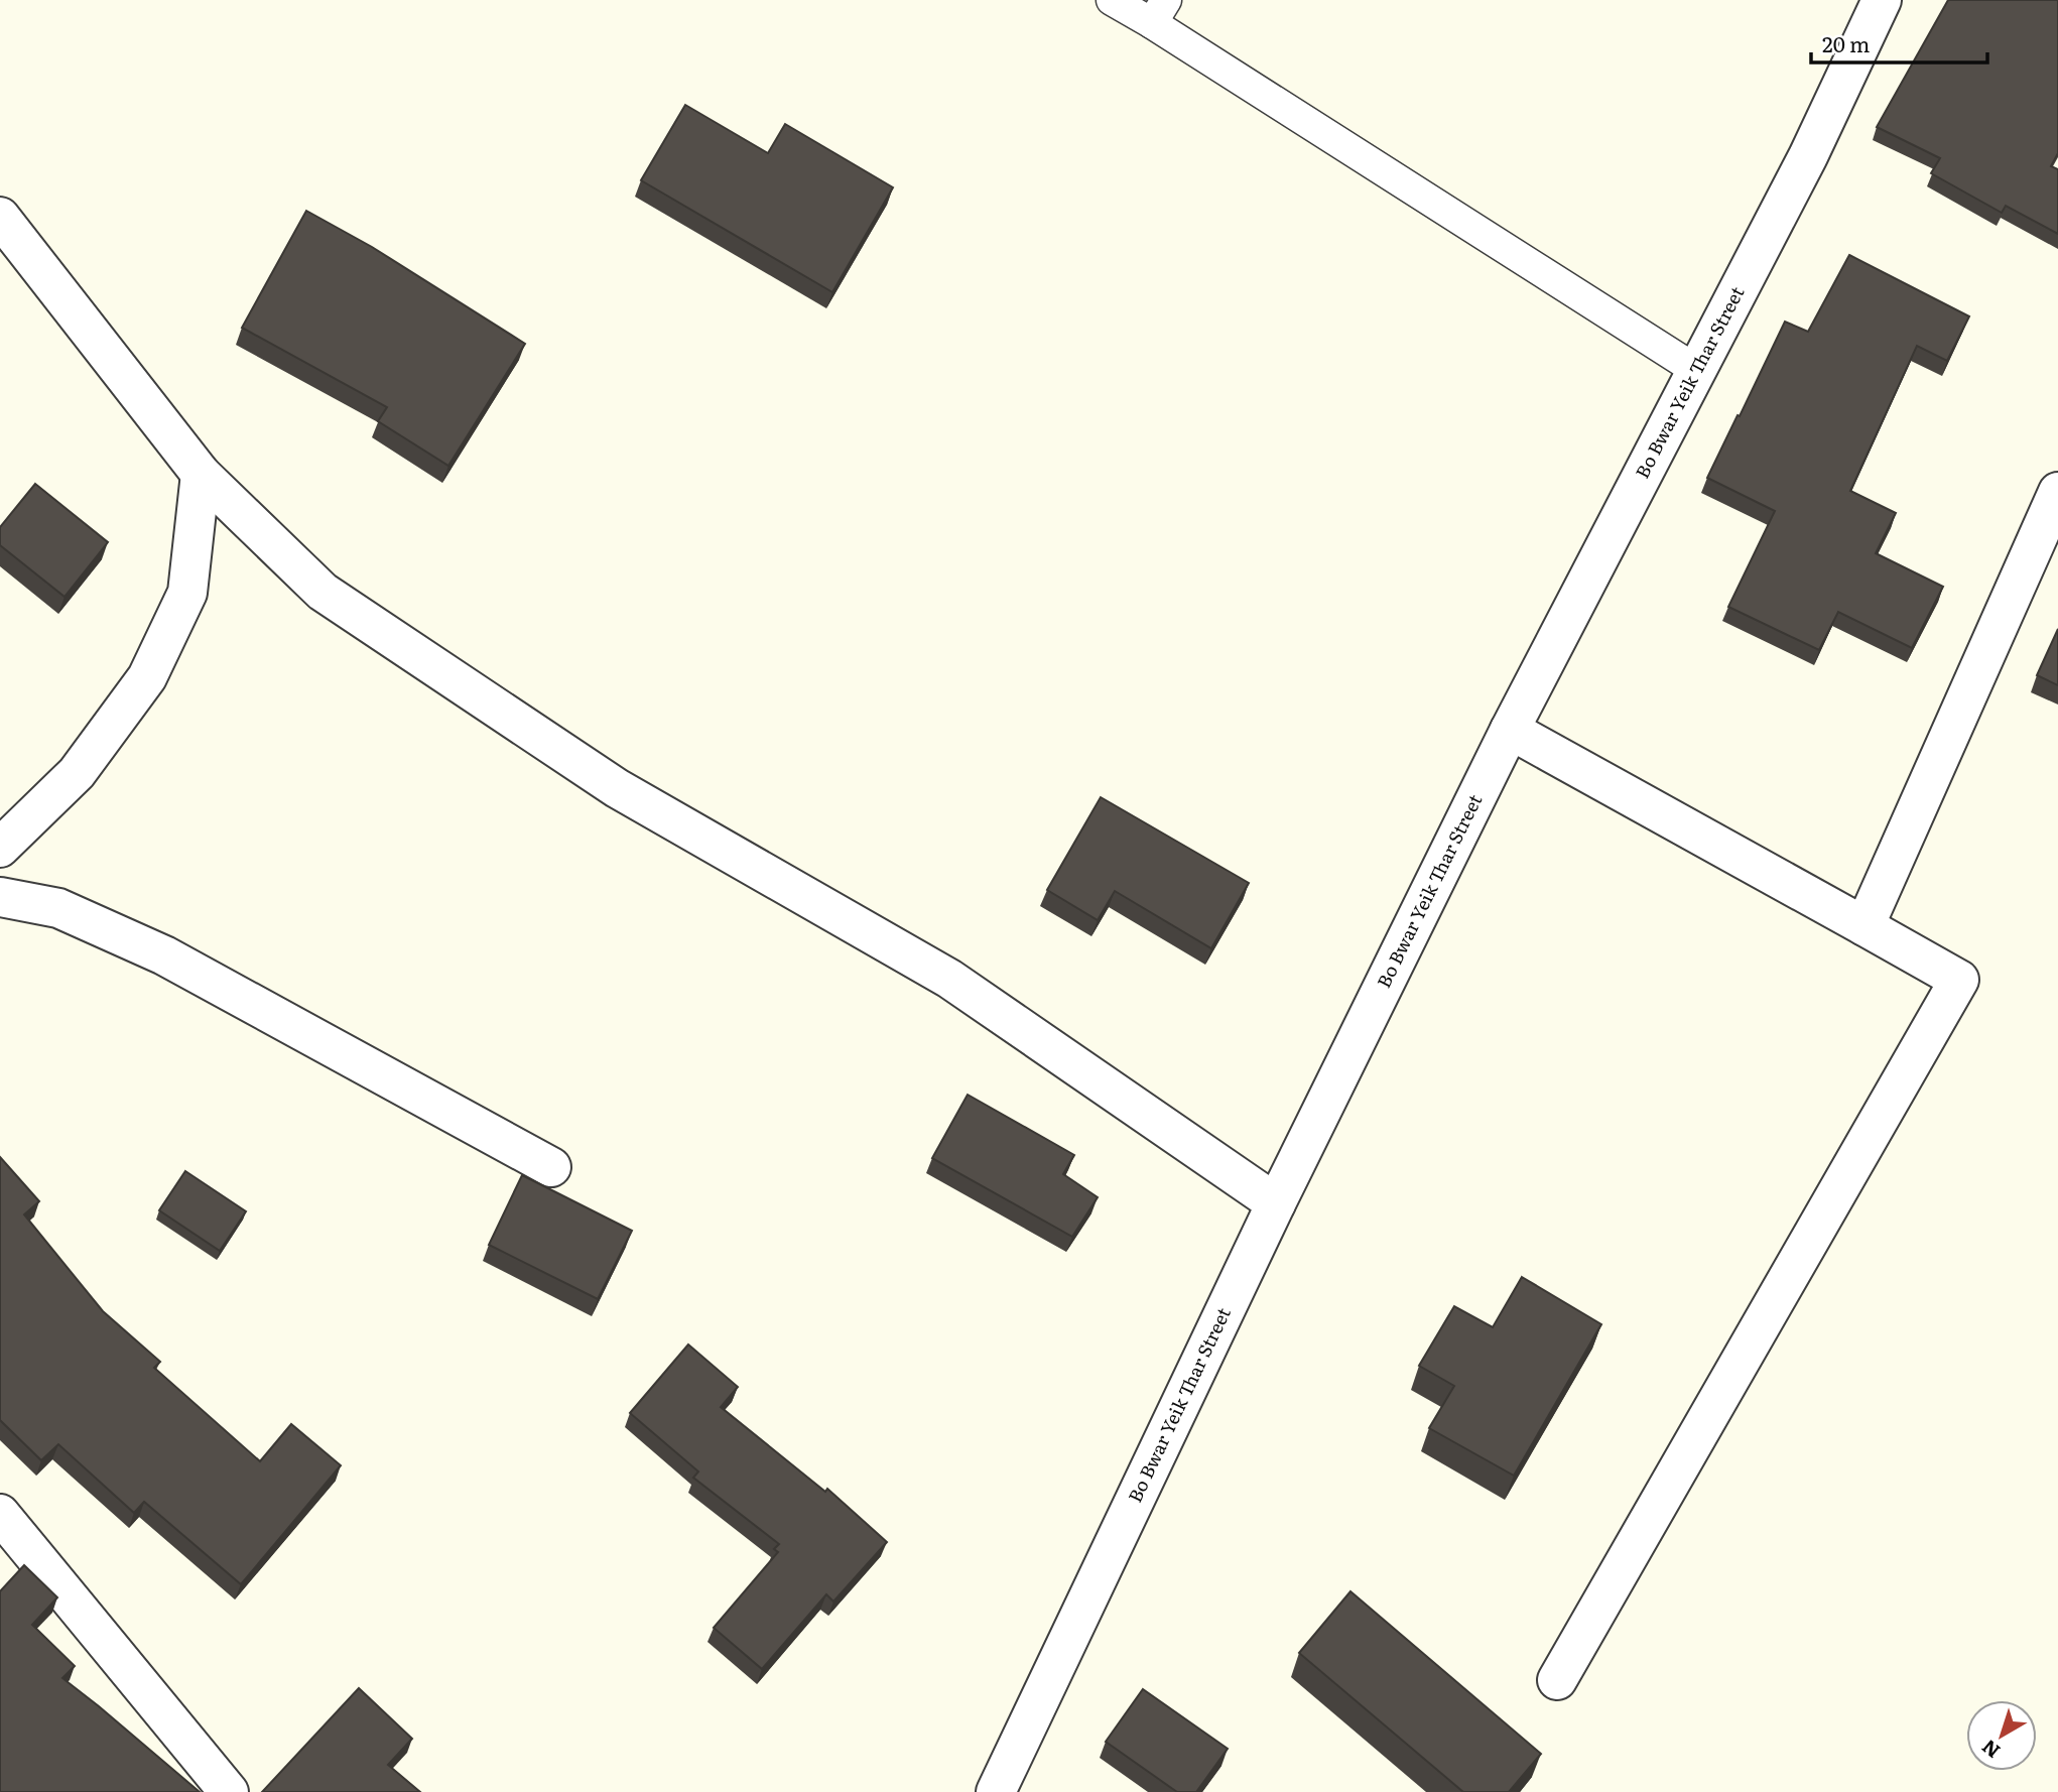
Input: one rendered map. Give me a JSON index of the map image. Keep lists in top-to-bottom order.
{
  "streets": {
    "street": ["Bo Bwar Yeik Thar Street"]
  },
  "scale_bar": "20 m",
  "north": "bottom left"
}
